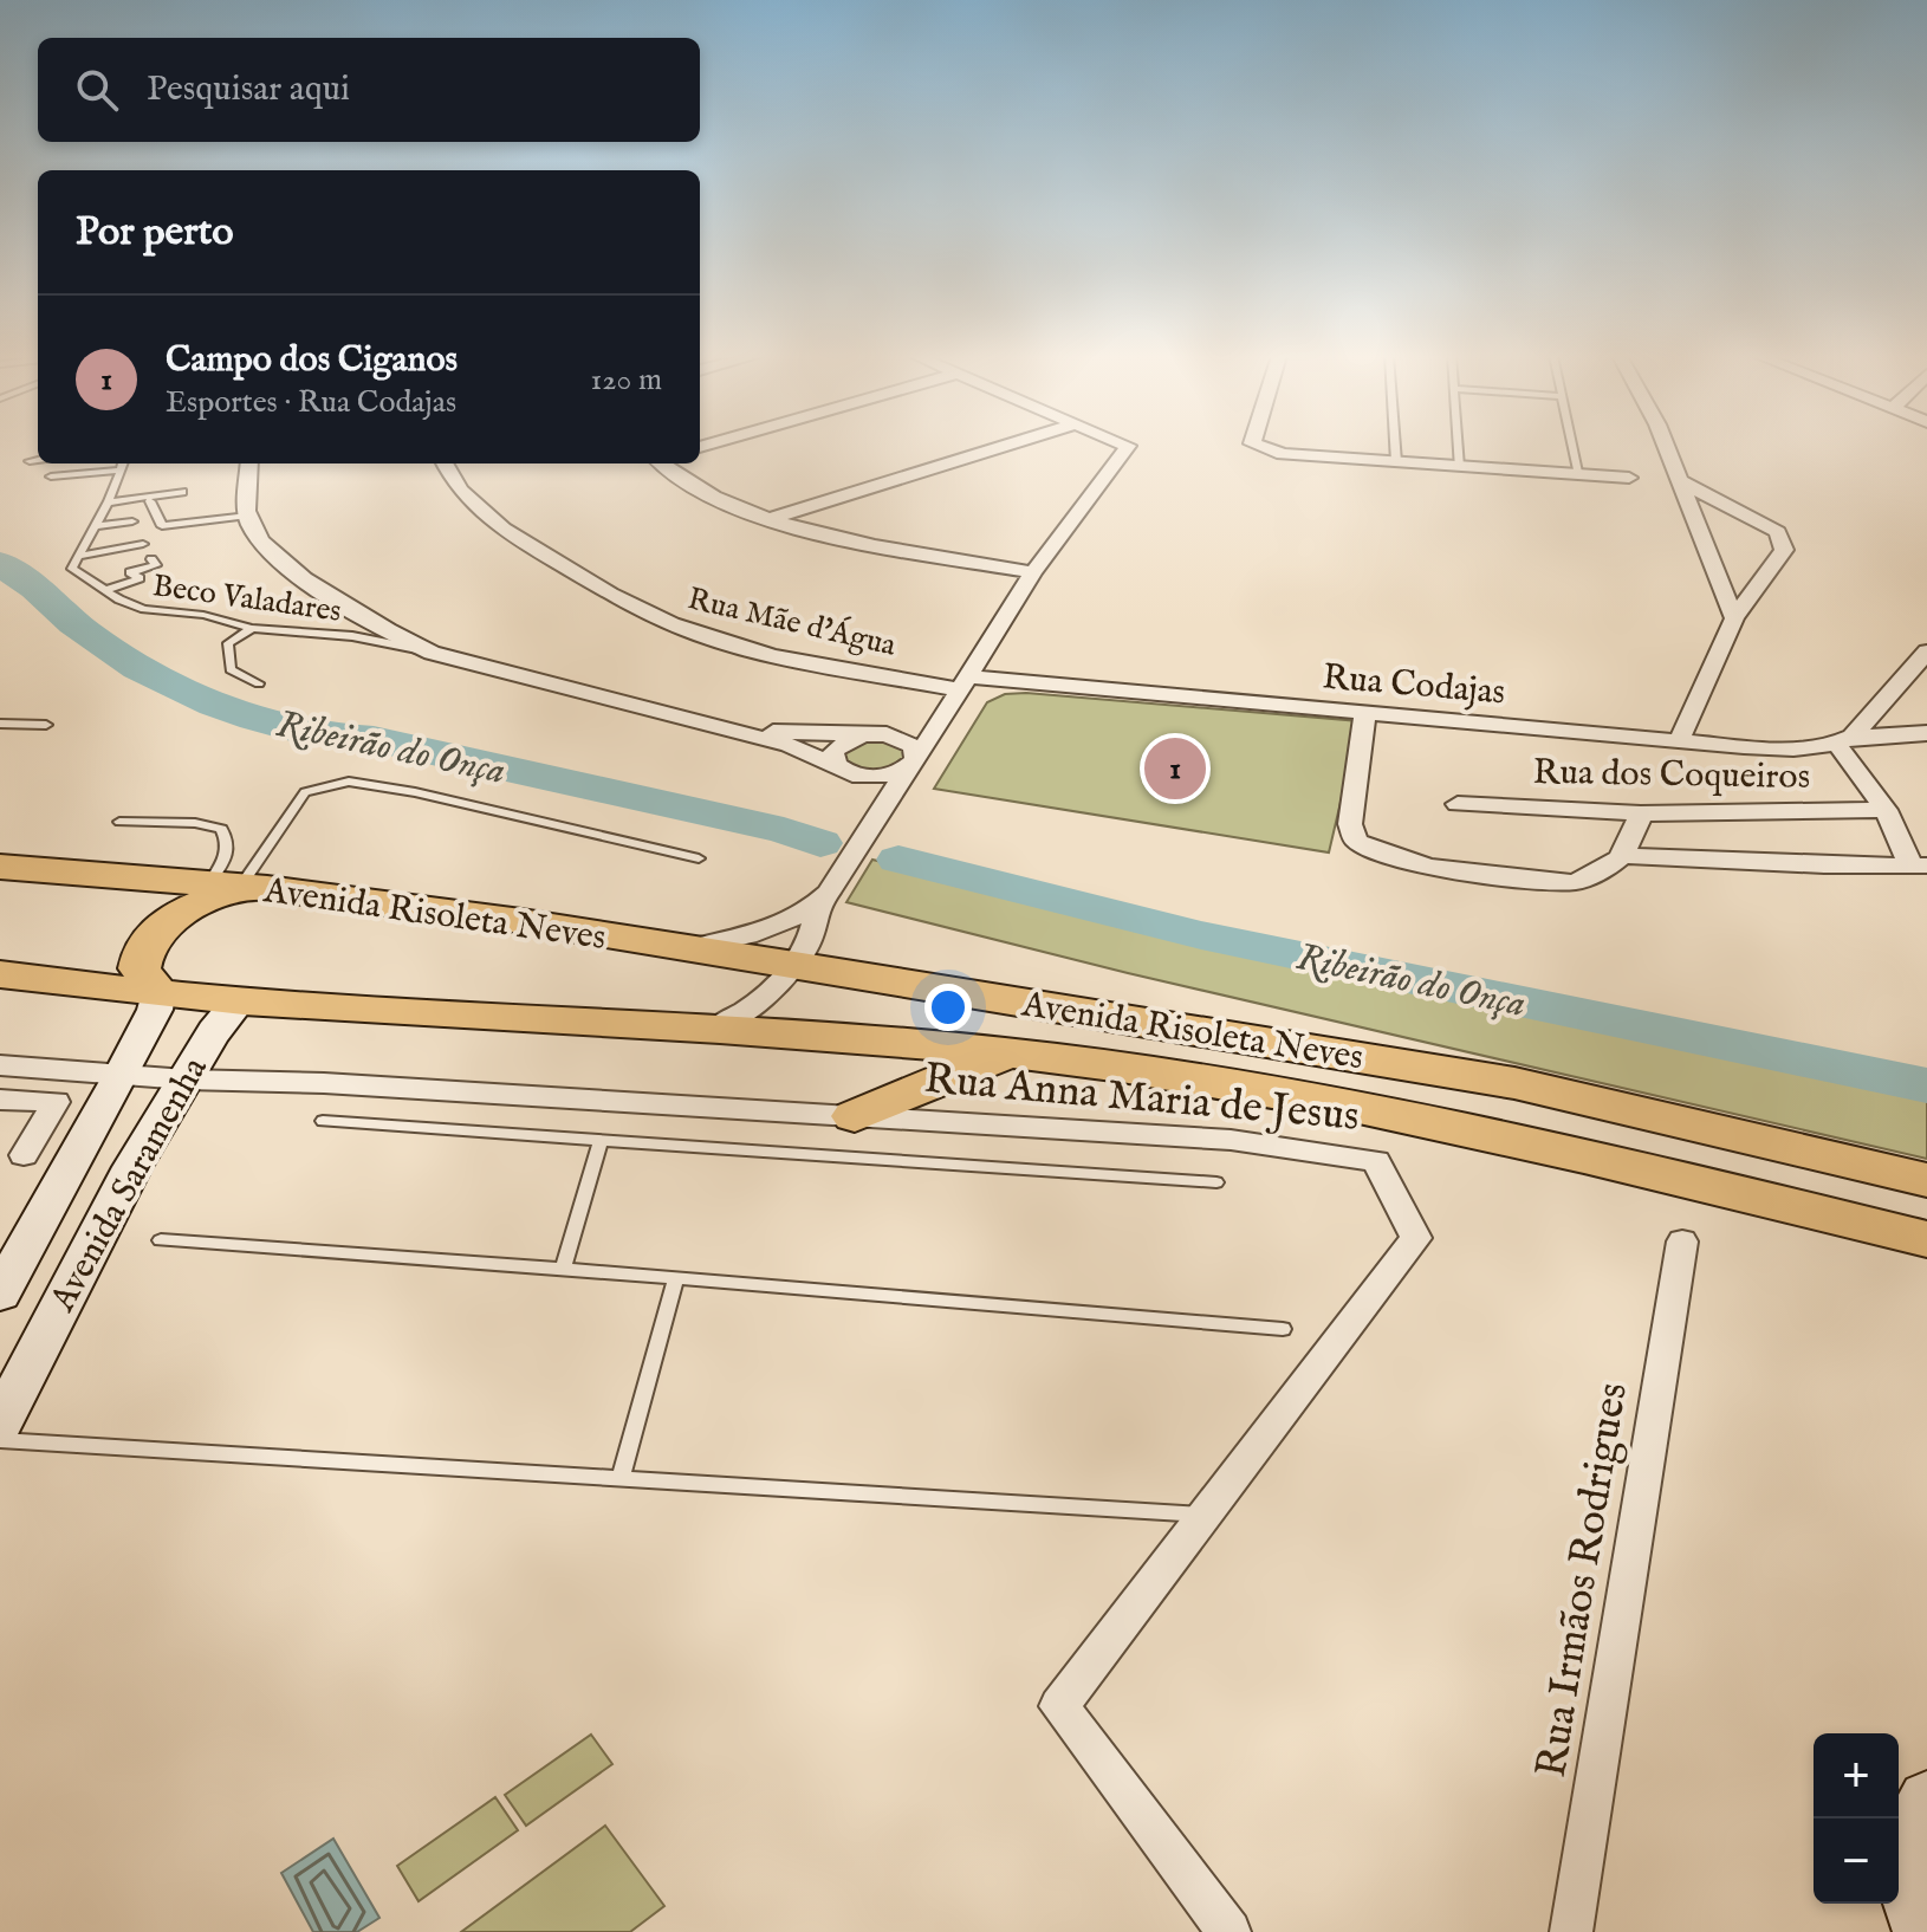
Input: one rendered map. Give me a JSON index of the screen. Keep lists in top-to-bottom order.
{
  "streets": {
    "highway": ["Avenida Risoleta Neves"],
    "main road": ["Avenida Saramenha"],
    "street": [
      "Rua Mãe d'Água",
      "Rua Codajas",
      "Rua dos Coqueiros",
      "Rua Anna Maria de Jesus",
      "Rua Irmãos Rodrigues"
    ],
    "lane": ["Beco Valadares"]
  },
  "crossings": [
    ["Rua Mãe d'Água", "Rua Codajas"],
    ["Avenida Risoleta Neves", "Avenida Saramenha"],
    ["Rua Anna Maria de Jesus", "Avenida Saramenha"]
  ],
  "water": ["Ribeirão do Onça"],
  "page": {
    "search": "Pesquisar aqui",
    "heading": "Por perto",
    "list": [
      {
        "mark": "1",
        "name": "Campo dos Ciganos",
        "note": "Esportes · Rua Codajas",
        "value": "120 m"
      }
    ],
    "pins": "1",
    "map_buttons": ["+", "−"]
  }
}
